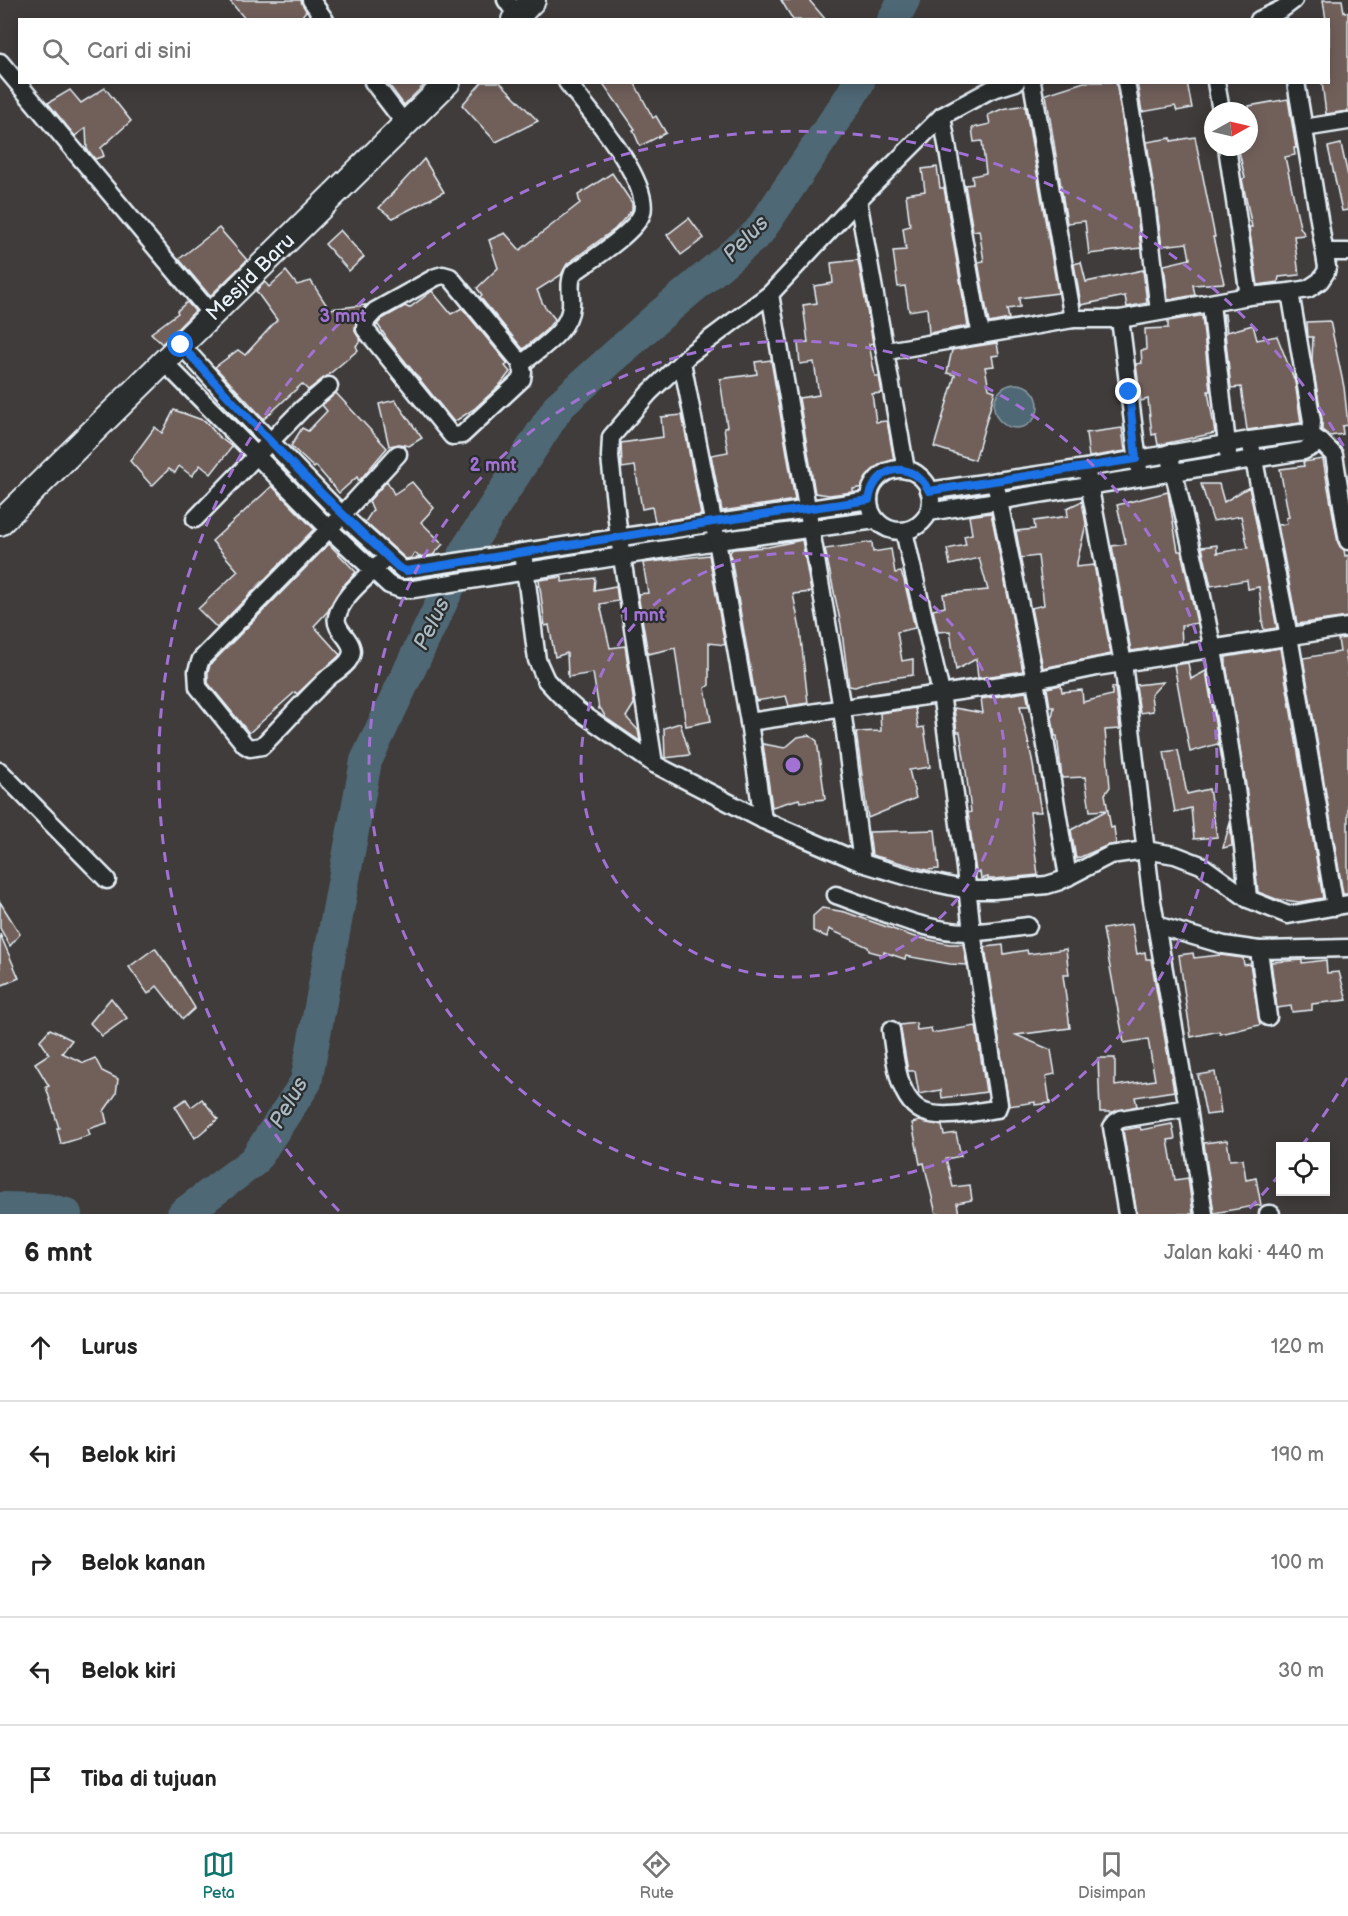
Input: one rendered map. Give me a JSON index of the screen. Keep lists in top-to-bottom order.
{
  "streets": {
    "street": ["Mesjid Baru"]
  },
  "water": ["Pelus"],
  "north": "right",
  "page": {
    "search": "Cari di sini",
    "heading": ["6 mnt", "Jalan kaki · 440 m"],
    "list": [
      ["Lurus", "120 m"],
      ["Belok kiri", "190 m"],
      ["Belok kanan", "100 m"],
      ["Belok kiri", "30 m"],
      "Tiba di tujuan"
    ],
    "nav": ["Peta", "Rute", "Disimpan"]
  },
  "rings": ["3 mnt", "2 mnt", "1 mnt"]
}
